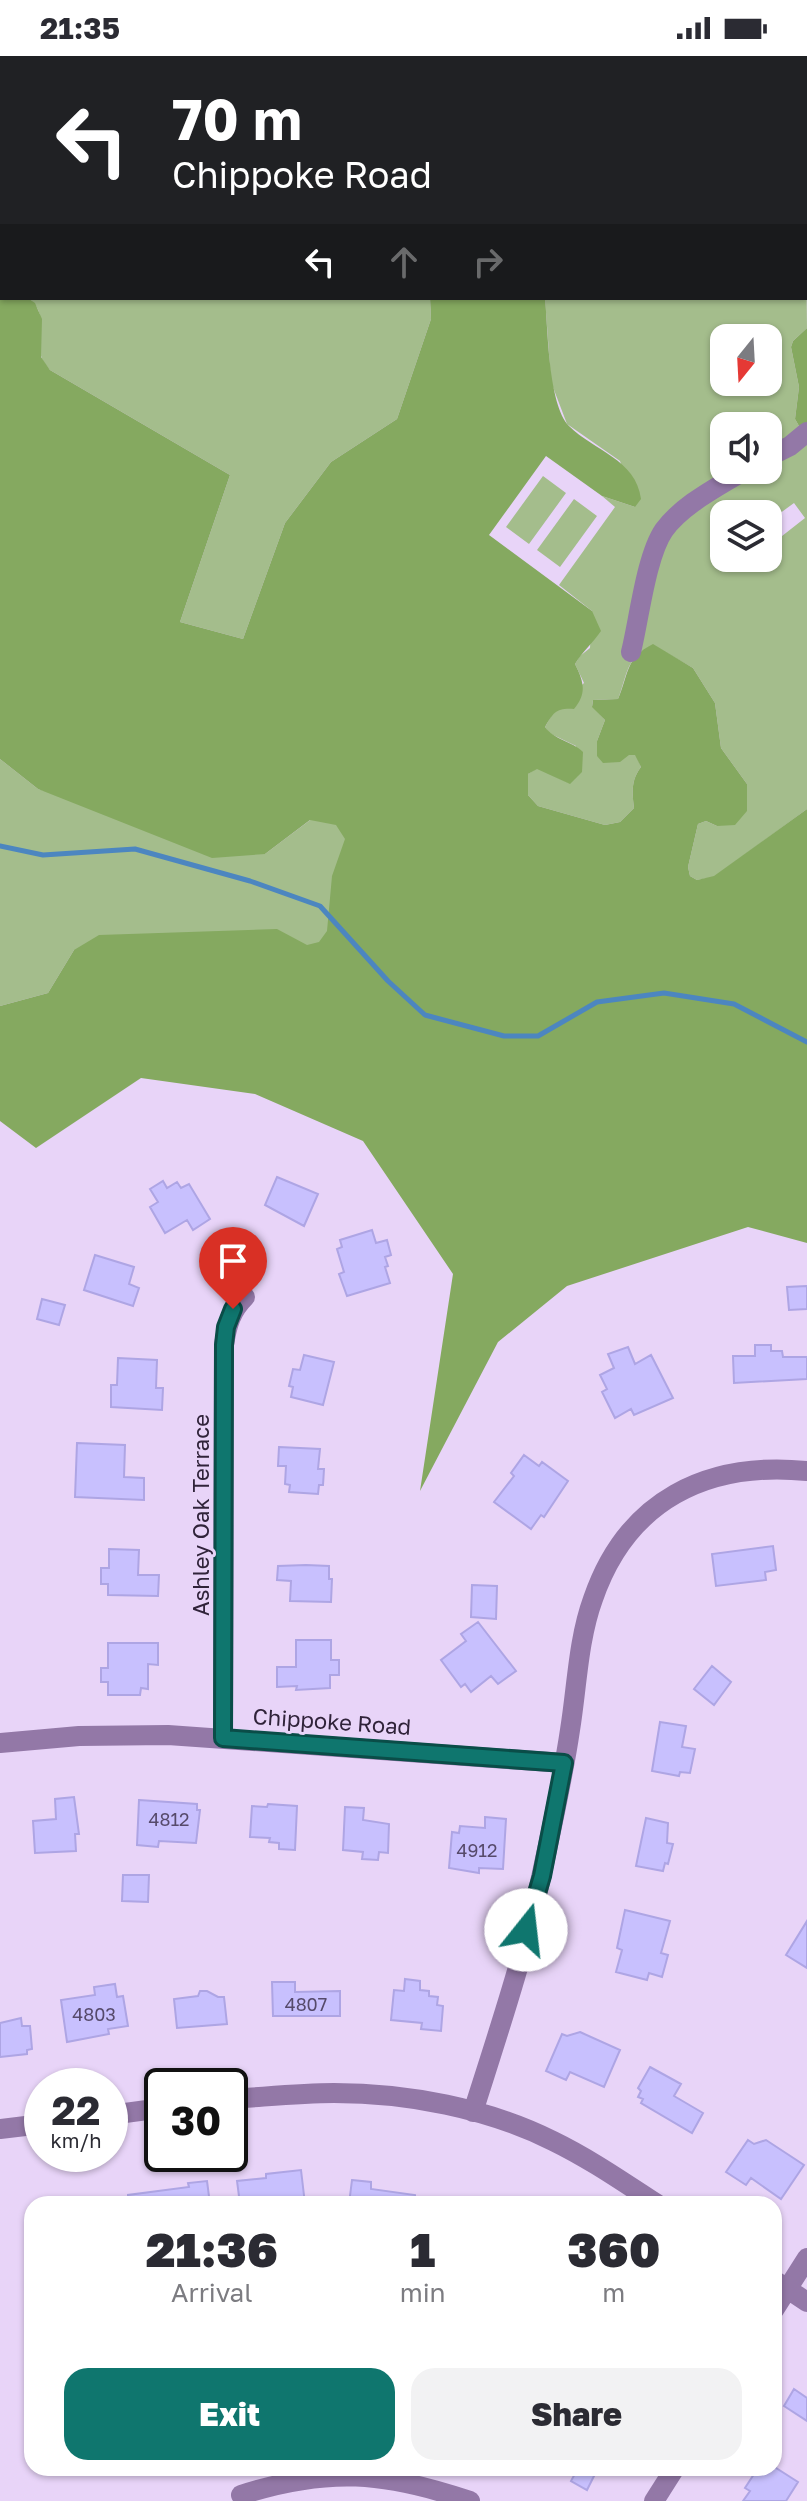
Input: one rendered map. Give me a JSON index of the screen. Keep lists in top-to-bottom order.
{
  "streets": {
    "street": ["Ashley Oak Terrace", "Chippoke Road"]
  },
  "crossings": [
    ["Ashley Oak Terrace", "Chippoke Road"]
  ],
  "house_numbers": [
    "4812",
    "4912",
    "4807",
    "4803"
  ],
  "north": "bottom",
  "page": {
    "status": "21:35",
    "turn": ["70 m", "Chippoke Road"],
    "speed": "22 km/h",
    "limit": "30",
    "eta": [
      "21:36",
      "Arrival",
      "1",
      "min",
      "360",
      "m"
    ],
    "buttons": ["Exit", "Share"]
  }
}
